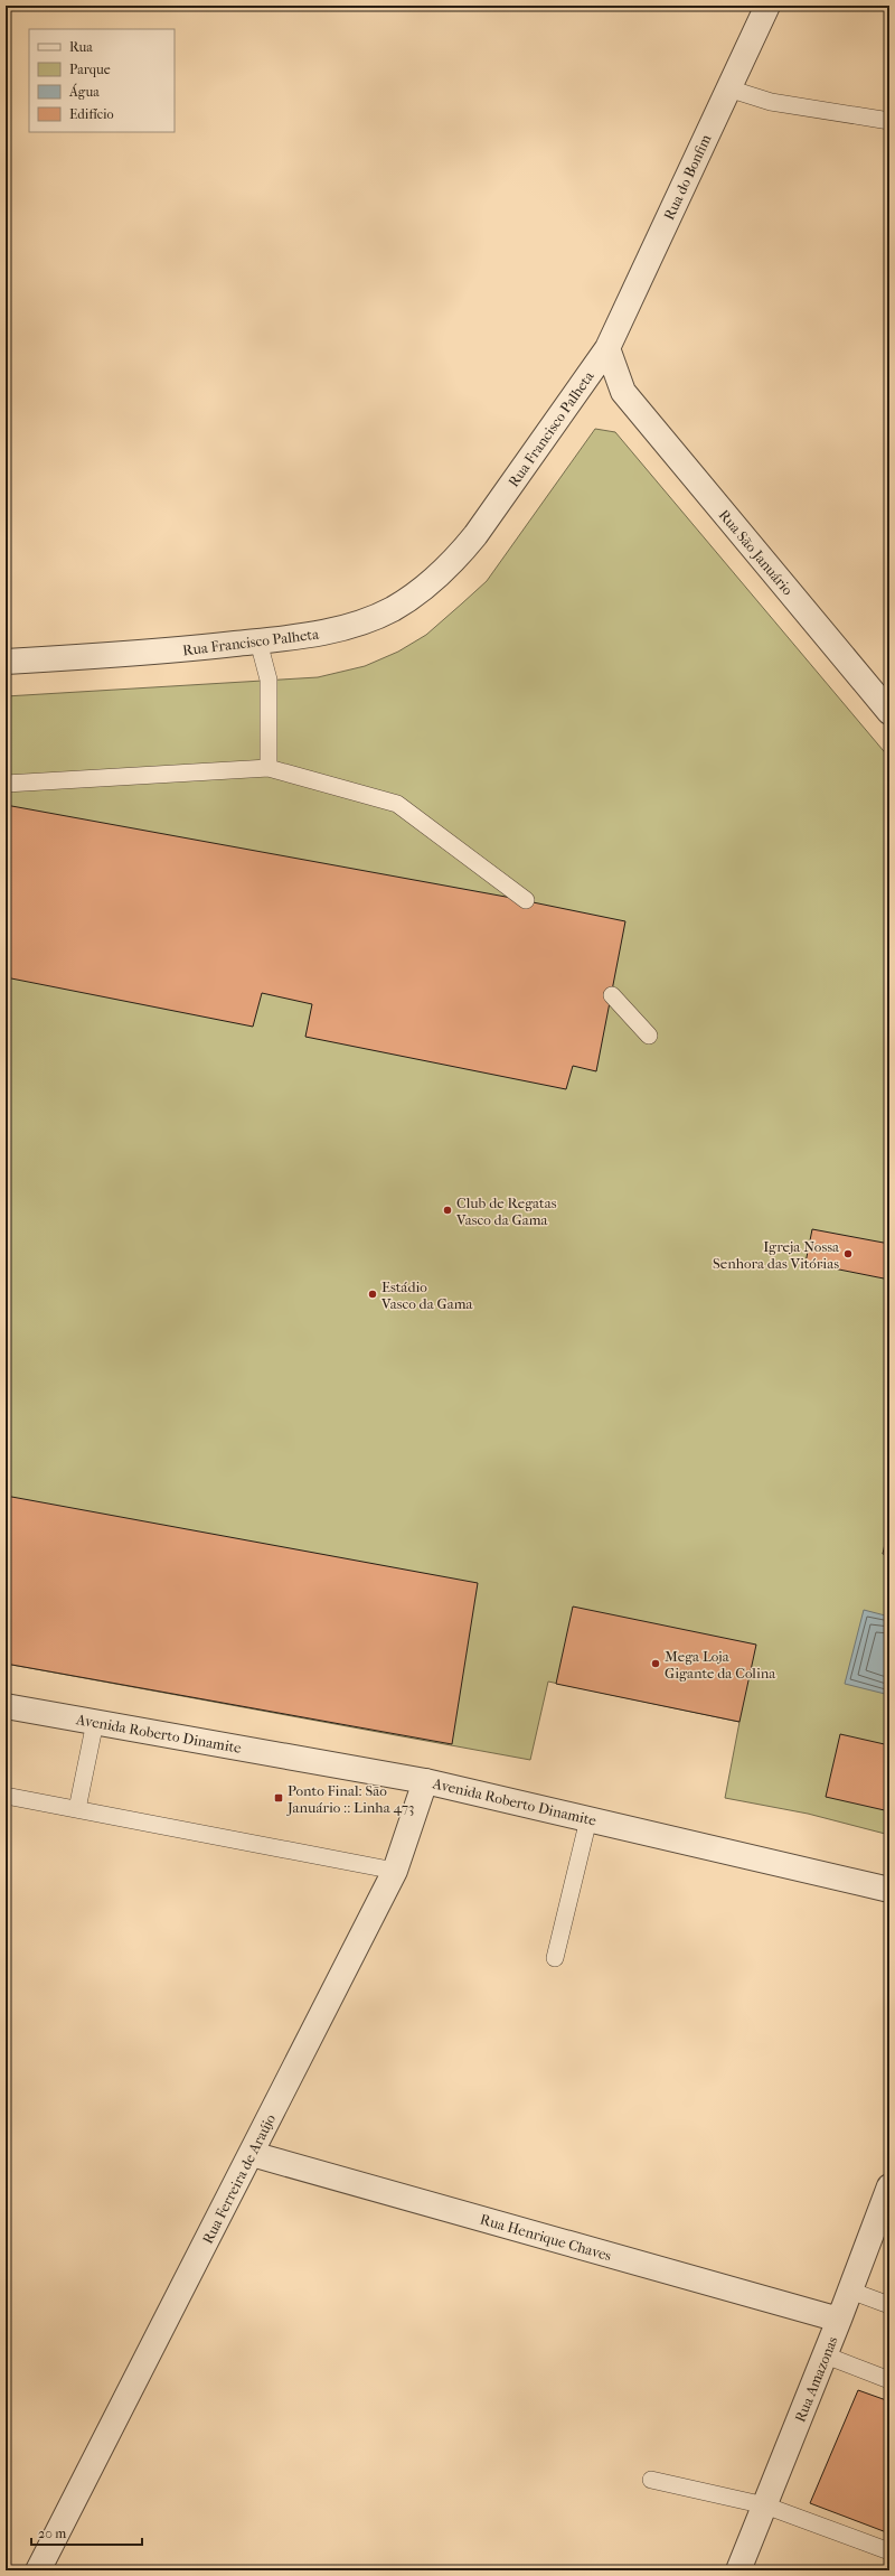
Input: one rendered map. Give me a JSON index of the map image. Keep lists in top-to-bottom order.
{
  "streets": {
    "street": [
      "Rua do Bonfim",
      "Rua Francisco Palheta",
      "Rua São Januário",
      "Avenida Roberto Dinamite",
      "Rua Ferreira de Araújo",
      "Rua Henrique Chaves",
      "Rua Amazonas"
    ]
  },
  "crossings": [
    ["Rua do Bonfim", "Rua Francisco Palheta"],
    ["Rua do Bonfim", "Rua São Januário"],
    ["Rua Francisco Palheta", "Rua São Januário"],
    ["Avenida Roberto Dinamite", "Rua Ferreira de Araújo"],
    ["Rua Ferreira de Araújo", "Rua Henrique Chaves"],
    ["Rua Henrique Chaves", "Rua Amazonas"]
  ],
  "places": {
    "other": [
      "Club de Regatas Vasco da Gama",
      "Igreja Nossa Senhora das Vitórias",
      "Estádio Vasco da Gama",
      "Mega Loja Gigante da Colina"
    ],
    "transit": ["Ponto Final: São Januário :: Linha 473"]
  },
  "legend": [
    "Rua",
    "Parque",
    "Água",
    "Edifício"
  ],
  "scale_bar": "20 m"
}
